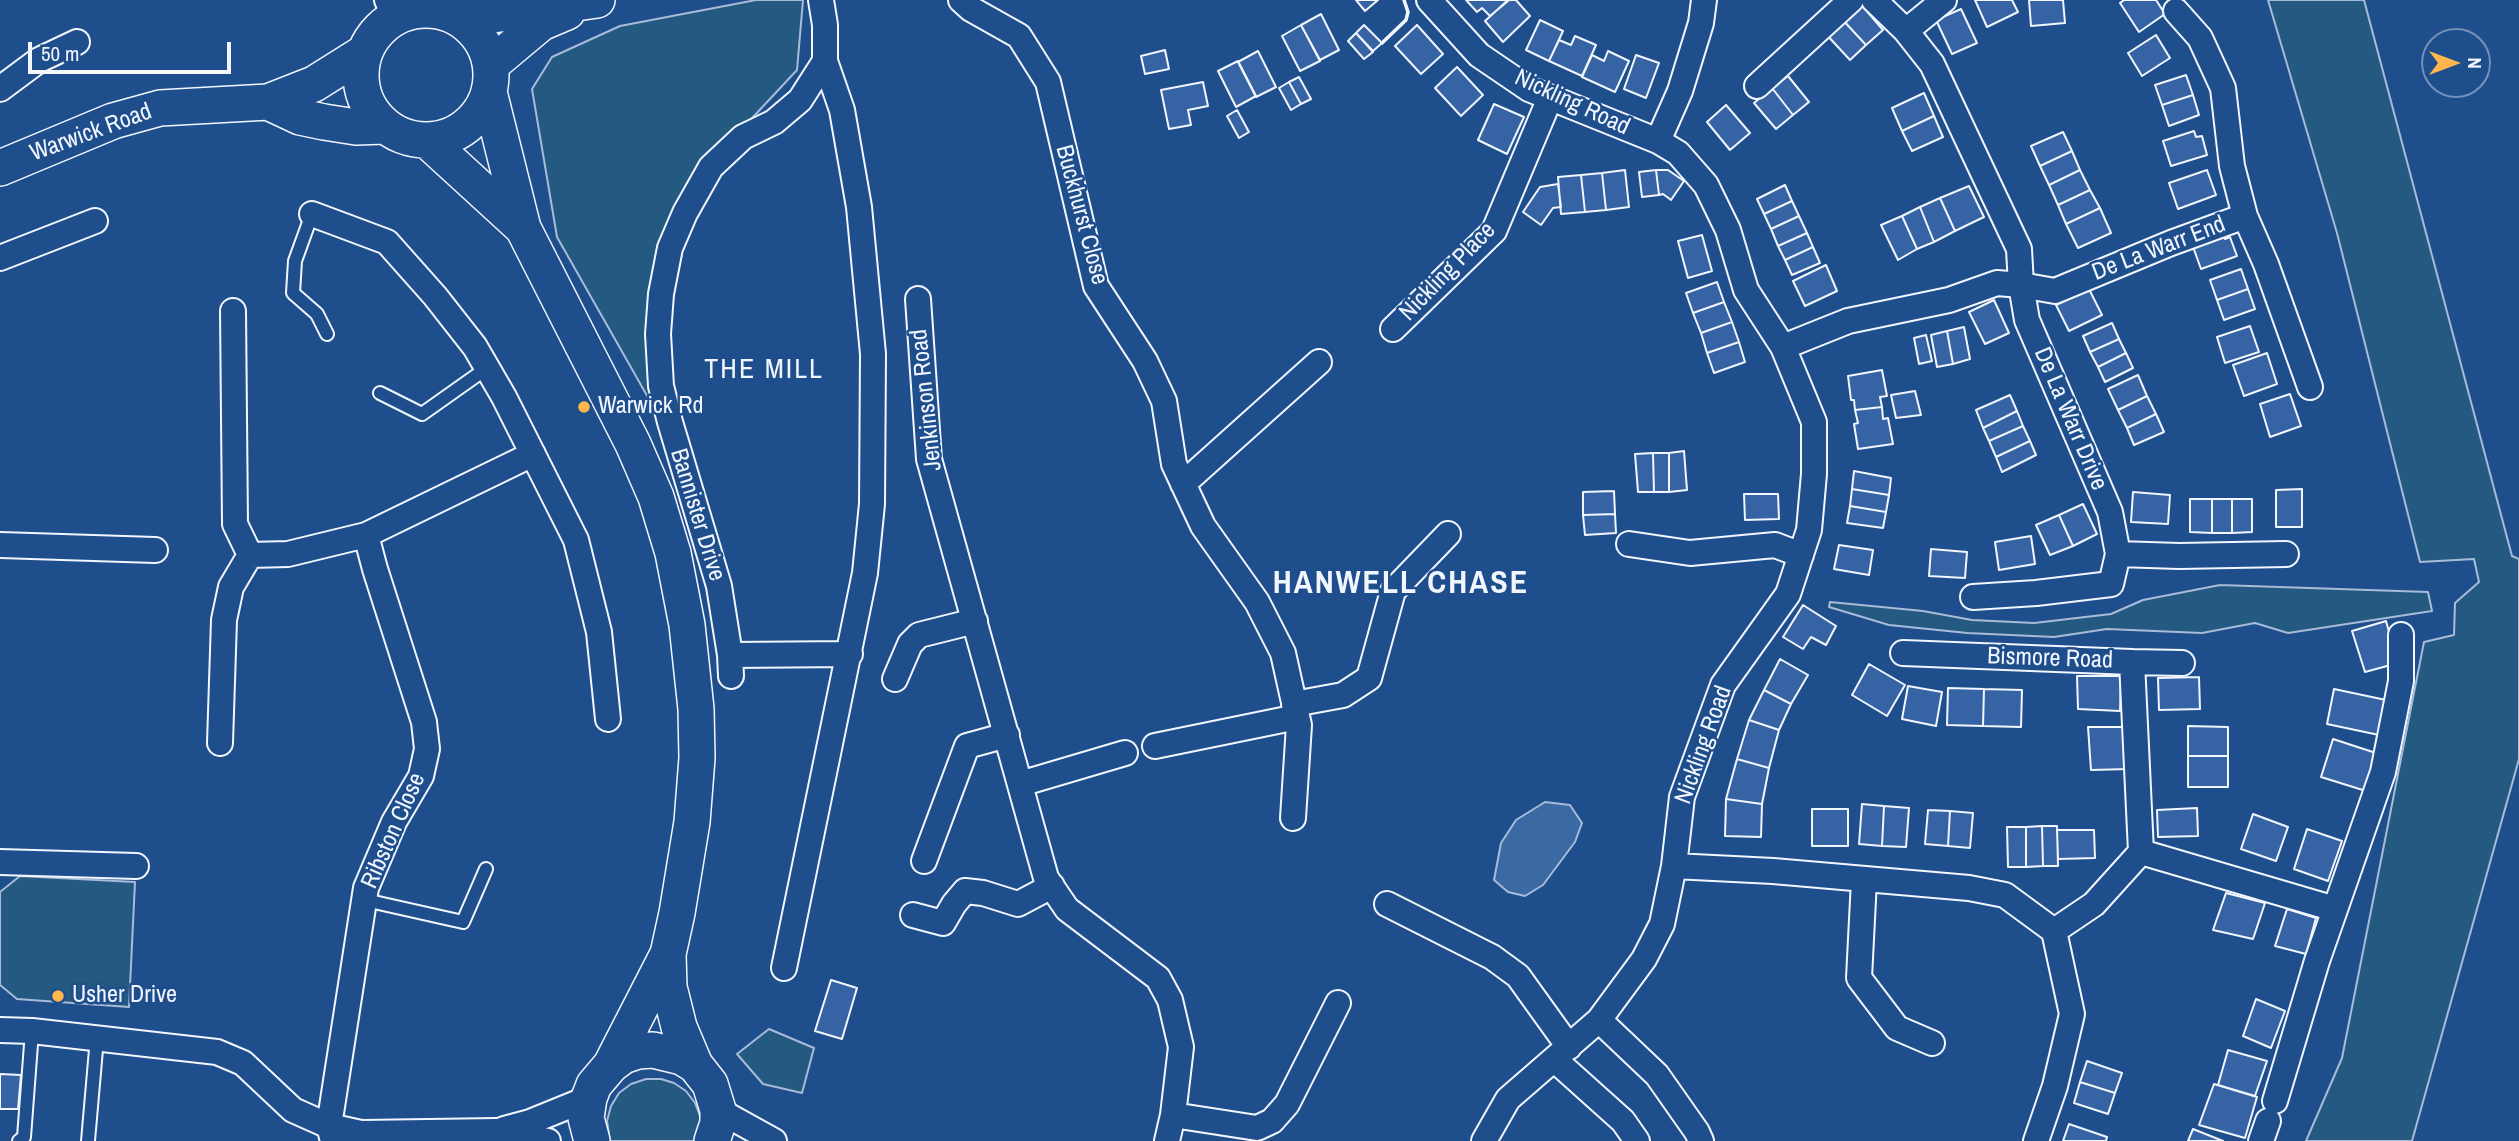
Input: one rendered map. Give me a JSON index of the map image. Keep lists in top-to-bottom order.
{
  "streets": {
    "street": [
      "Nickling Road",
      "Warwick Road",
      "Buckhurst Close",
      "De La Warr End",
      "Nickling Place",
      "Jenkinson Road",
      "De La Warr Drive",
      "Bannister Drive",
      "Bismore Road",
      "Ribston Close"
    ]
  },
  "crossings": [
    ["Nickling Road", "Nickling Place"],
    ["De La Warr End", "De La Warr Drive"]
  ],
  "districts": ["THE MILL", "HANWELL CHASE"],
  "places": ["Warwick Rd", "Usher Drive"],
  "scale_bar": "50 m",
  "north": "right"
}
